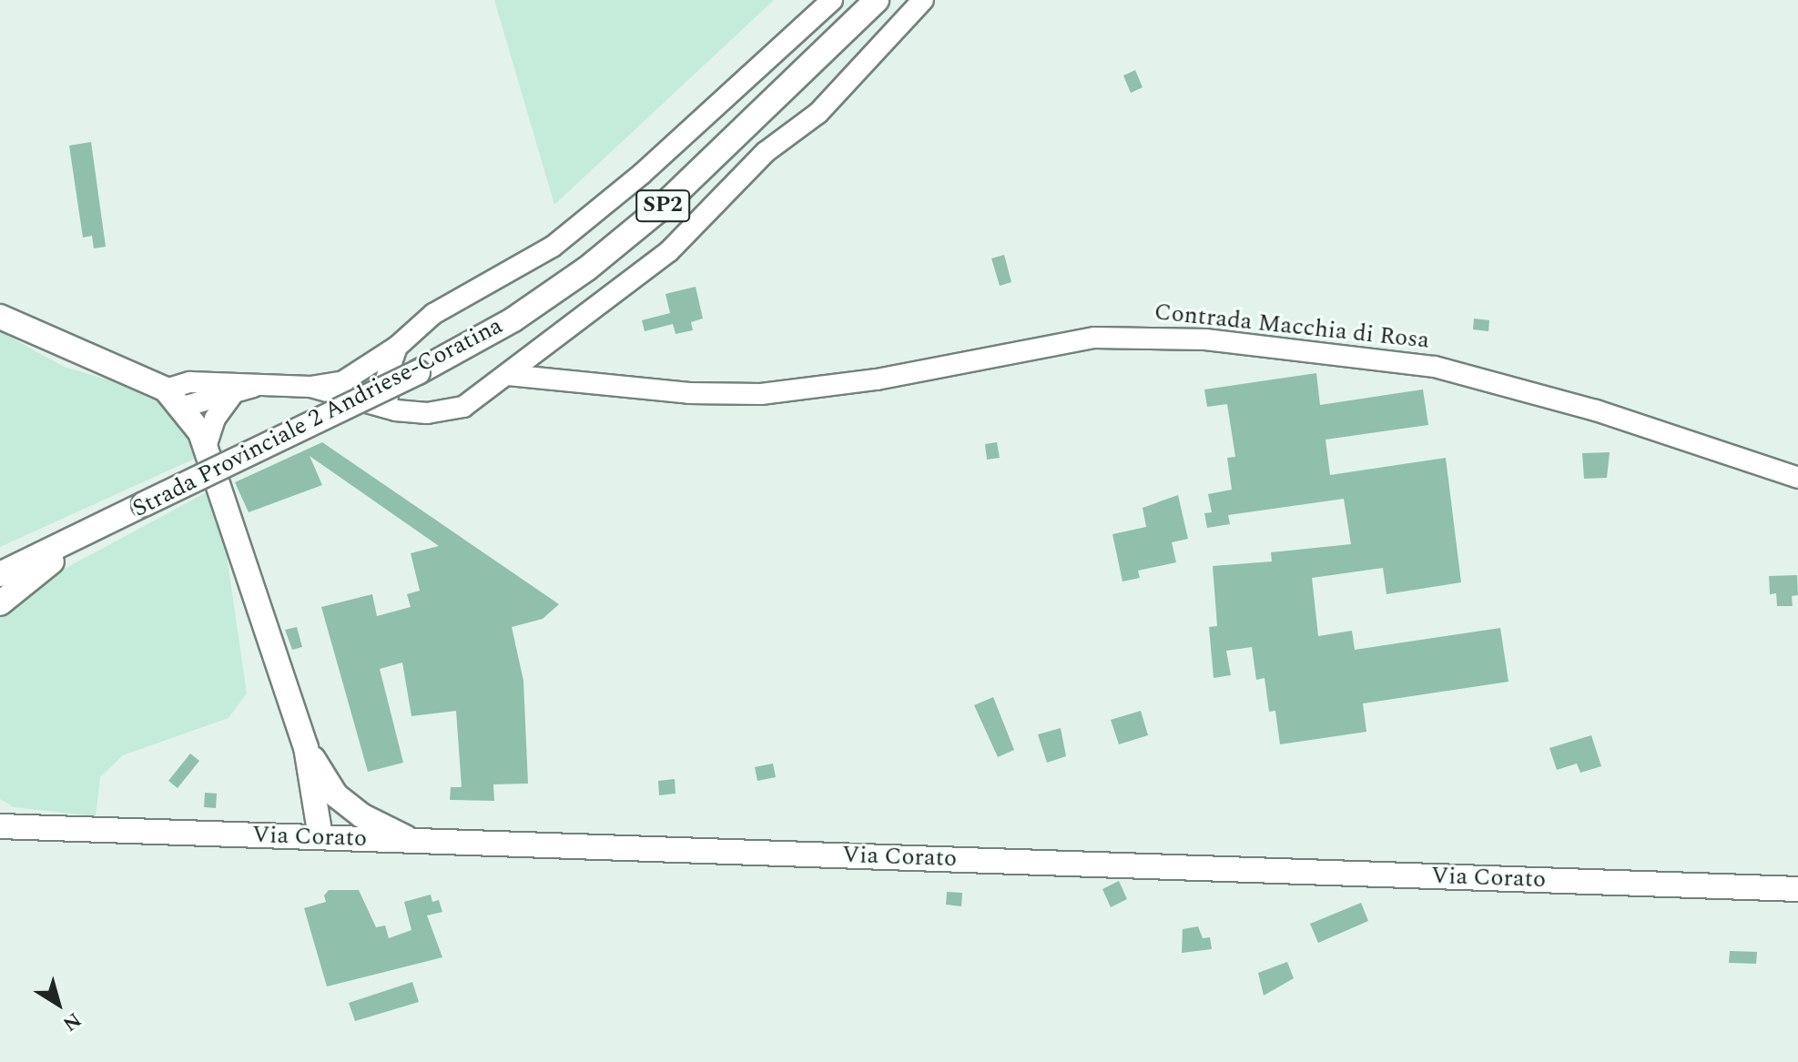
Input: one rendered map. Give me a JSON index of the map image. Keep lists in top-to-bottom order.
{
  "streets": {
    "main road": ["SP2", "Strada Provinciale 2 Andriese-Coratina", "Via Corato"],
    "street": ["Contrada Macchia di Rosa"]
  },
  "north": "bottom right"
}
